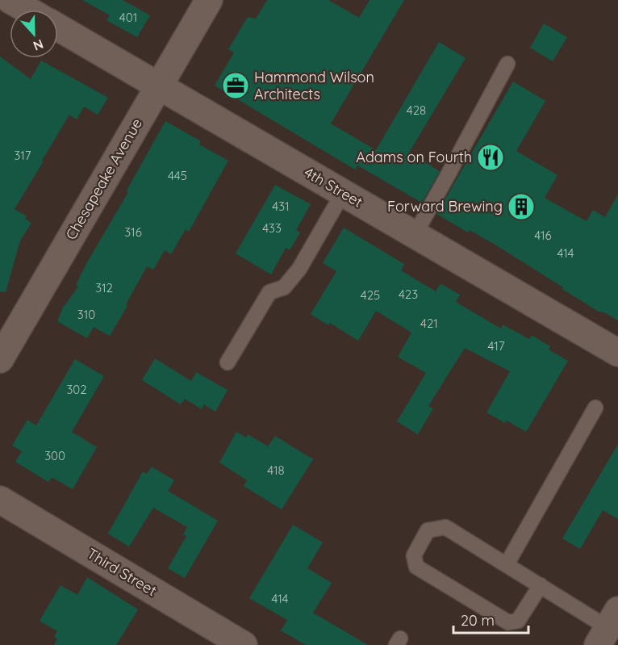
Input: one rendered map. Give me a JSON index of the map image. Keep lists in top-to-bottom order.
{
  "streets": {
    "street": ["Chesapeake Avenue", "4th Street", "Third Street"]
  },
  "crossings": [
    ["Chesapeake Avenue", "4th Street"]
  ],
  "places": {
    "office": ["Hammond Wilson Architects"],
    "restaurant": ["Adams on Fourth"],
    "building": ["Forward Brewing"]
  },
  "house_numbers": [
    "401",
    "428",
    "317",
    "445",
    "431",
    "433",
    "316",
    "416",
    "414",
    "312",
    "423",
    "425",
    "310",
    "421",
    "417",
    "302",
    "300",
    "418",
    "414"
  ],
  "scale_bar": "20 m",
  "north": "bottom"
}
